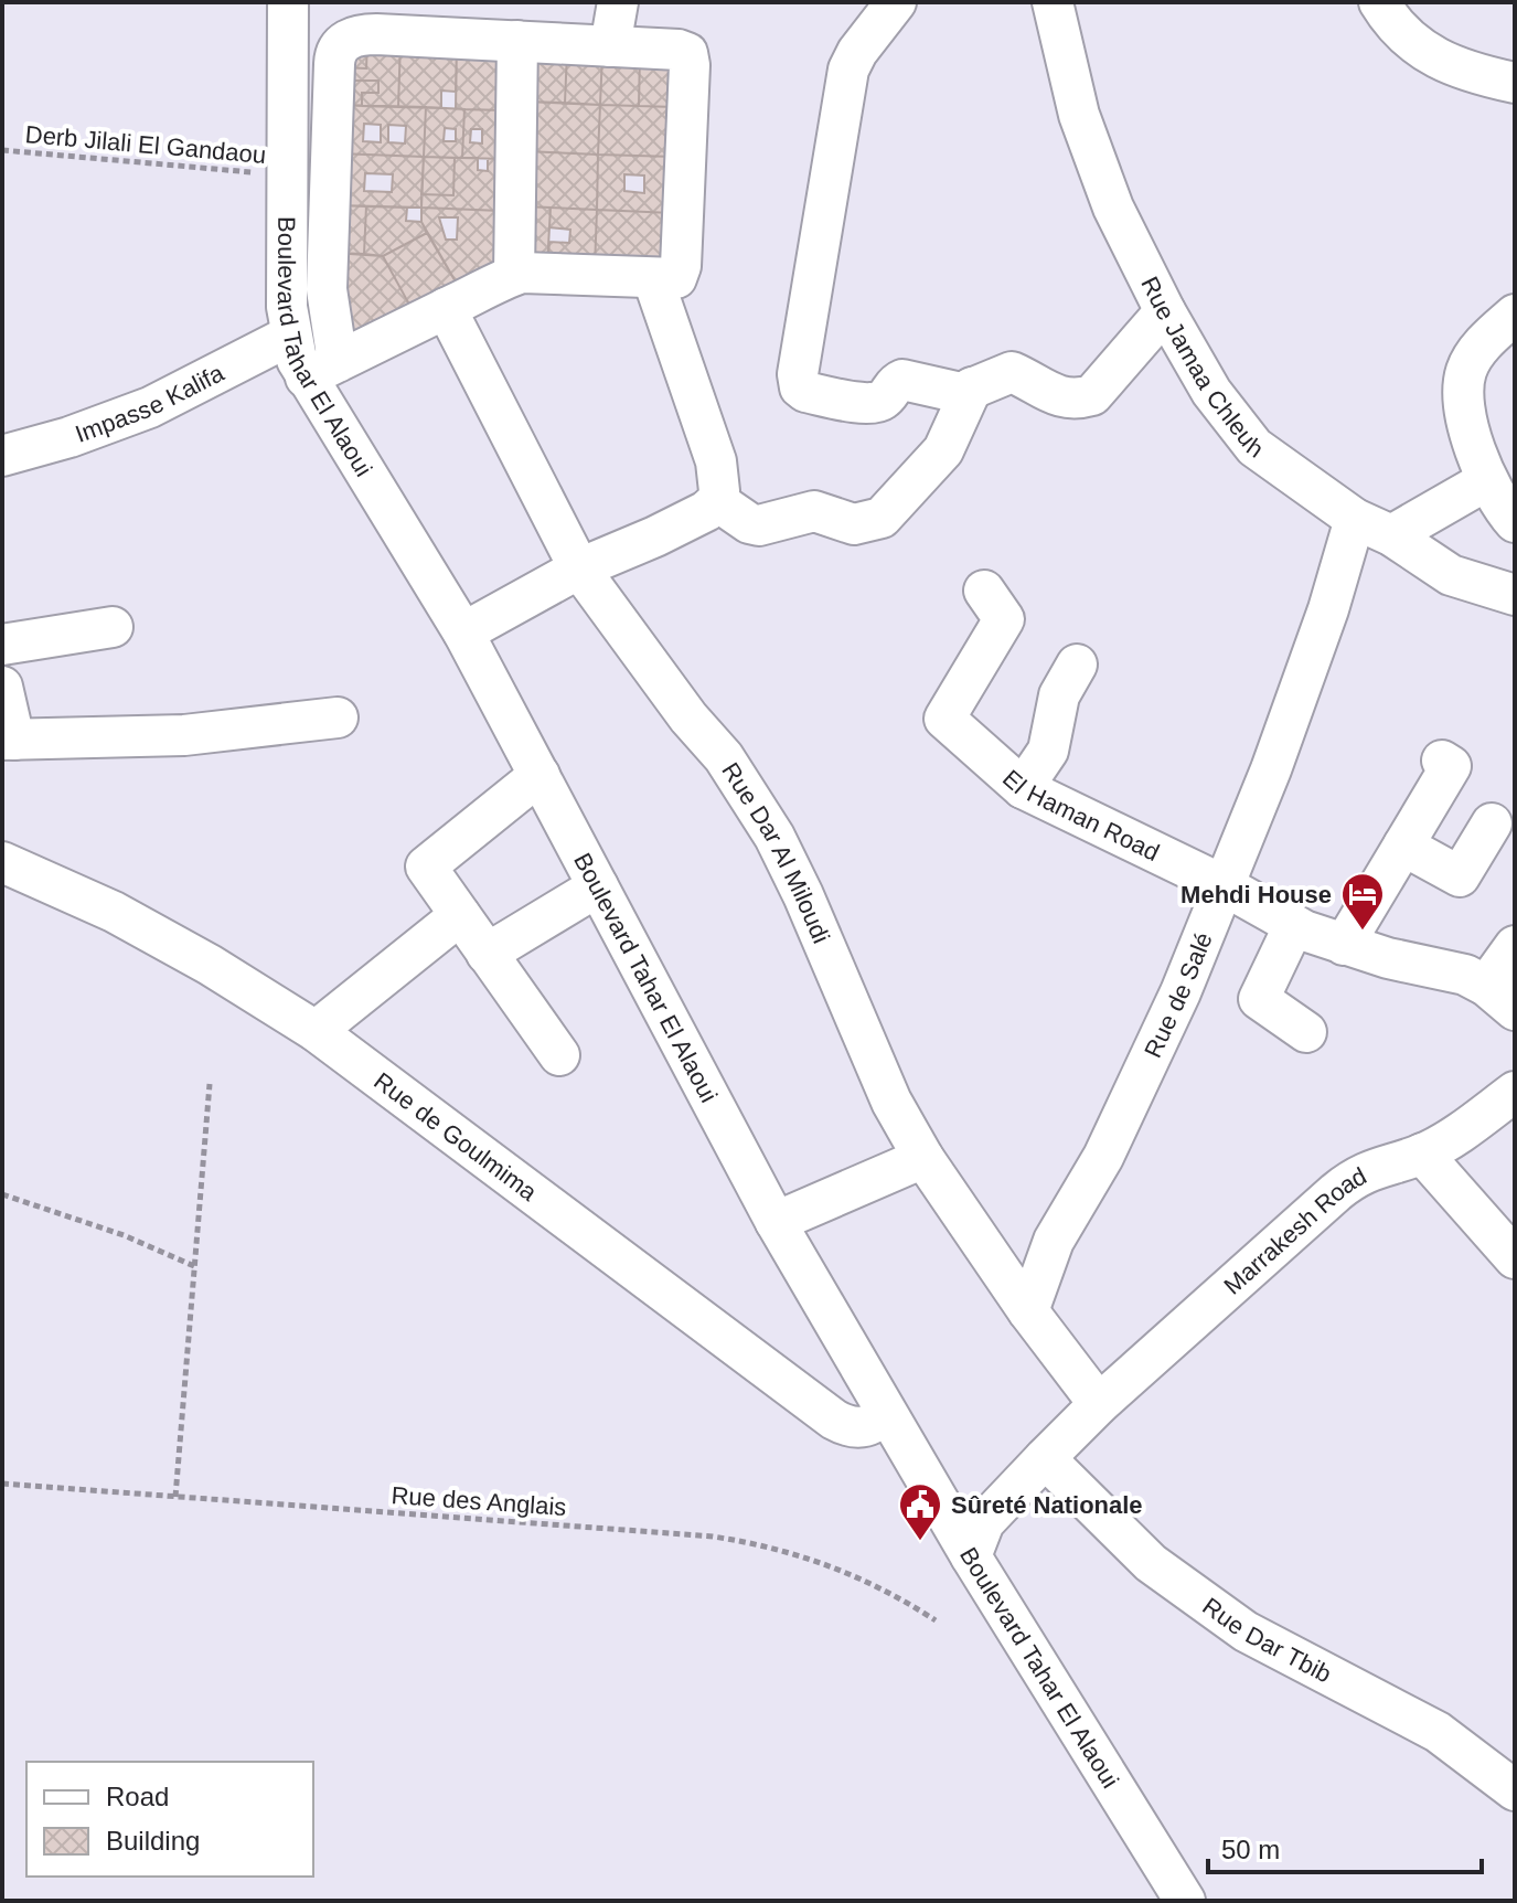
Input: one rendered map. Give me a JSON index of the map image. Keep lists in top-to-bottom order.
{
  "streets": {
    "street": [
      "Boulevard Tahar El Alaoui",
      "Rue Jamaa Chleuh",
      "Impasse Kalifa",
      "El Haman Road",
      "Rue Dar Al Miloudi",
      "Rue de Salé",
      "Rue de Goulmima",
      "Marrakesh Road",
      "Rue Dar Tbib"
    ],
    "path": ["Derb Jilali El Gandaou", "Rue des Anglais"]
  },
  "crossings": [
    ["Derb Jilali El Gandaou", "Boulevard Tahar El Alaoui"],
    ["Boulevard Tahar El Alaoui", "Impasse Kalifa"],
    ["Boulevard Tahar El Alaoui", "Rue de Goulmima"],
    ["Boulevard Tahar El Alaoui", "Marrakesh Road"],
    ["Rue Jamaa Chleuh", "Rue de Salé"],
    ["El Haman Road", "Rue de Salé"],
    ["Rue Dar Al Miloudi", "Rue de Salé"],
    ["Rue Dar Al Miloudi", "Marrakesh Road"],
    ["Marrakesh Road", "Rue Dar Tbib"]
  ],
  "places": {
    "hotel": ["Mehdi House"],
    "public building": ["Sûreté Nationale"]
  },
  "legend": ["Road", "Building"],
  "scale_bar": "50 m"
}
